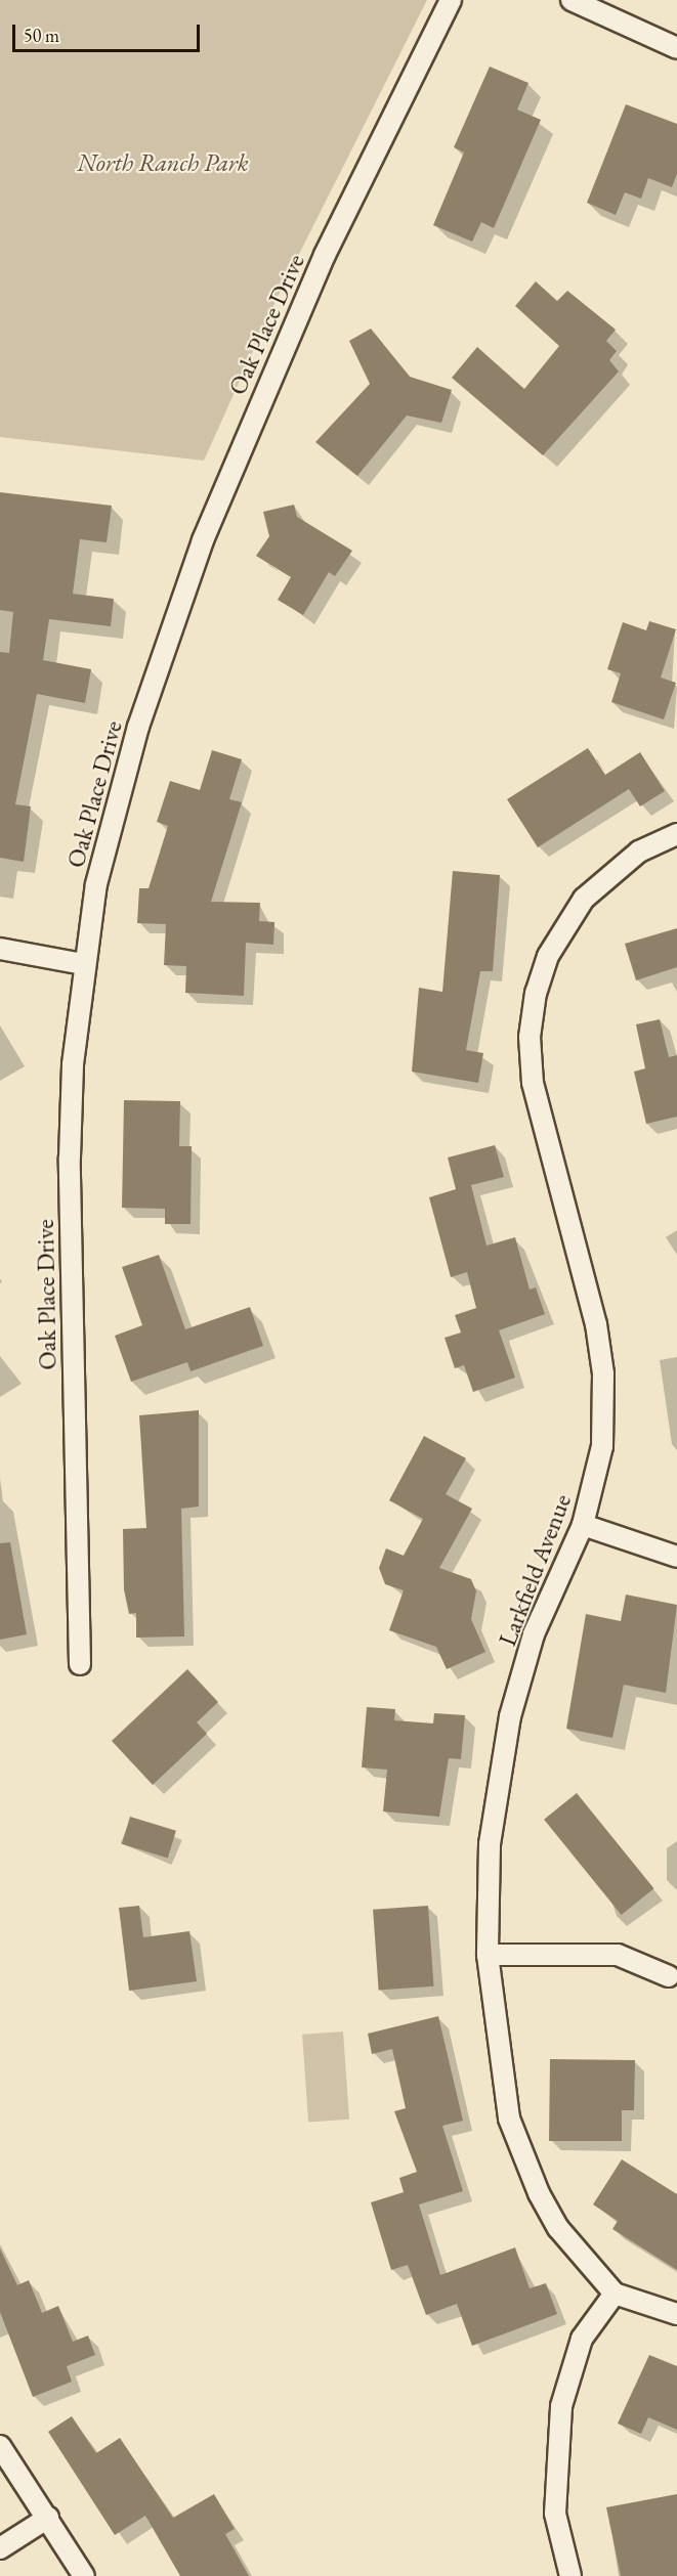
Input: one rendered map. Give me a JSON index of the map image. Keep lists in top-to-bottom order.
{
  "streets": {
    "street": ["Oak Place Drive", "Larkfield Avenue"]
  },
  "parks": ["North Ranch Park"],
  "scale_bar": "50 m"
}
